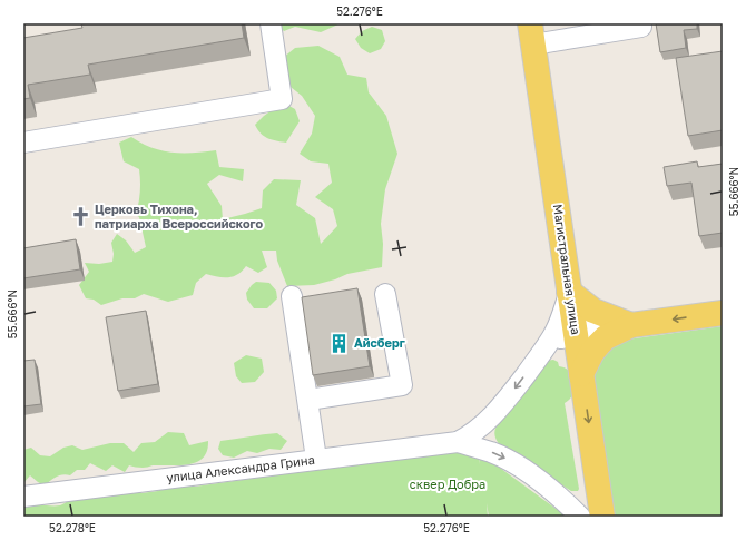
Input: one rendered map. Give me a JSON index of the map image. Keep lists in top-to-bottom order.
{
  "streets": {
    "main road": ["Магистральная улица"],
    "street": ["улица Александра Грина"]
  },
  "parks": ["сквер Добра"],
  "places": {
    "church": ["Церковь Тихона, патриарха Всероссийского"],
    "building": ["Айсберг"]
  },
  "coordinates": ["52.276°E", "55.666°N", "52.278°E"]
}
